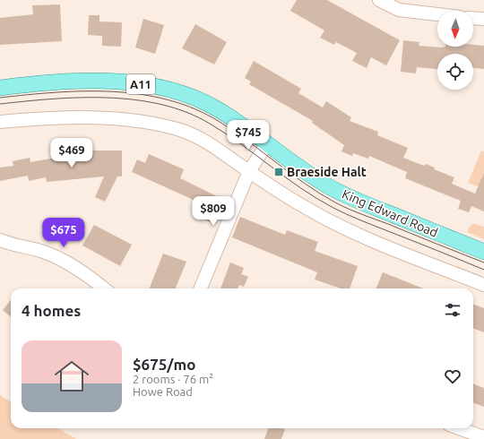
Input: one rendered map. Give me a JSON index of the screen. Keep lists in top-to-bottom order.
{
  "streets": {
    "main road": ["A11", "King Edward Road"]
  },
  "places": {
    "transit": ["Braeside Halt"]
  },
  "north": "bottom",
  "page": {
    "price": [
      "$745",
      "$469",
      "$809",
      "$675"
    ],
    "heading": "4 homes",
    "list": [
      {
        "name": "$675/mo",
        "note": "2 rooms · 76 m² · Howe Road"
      }
    ]
  }
}
